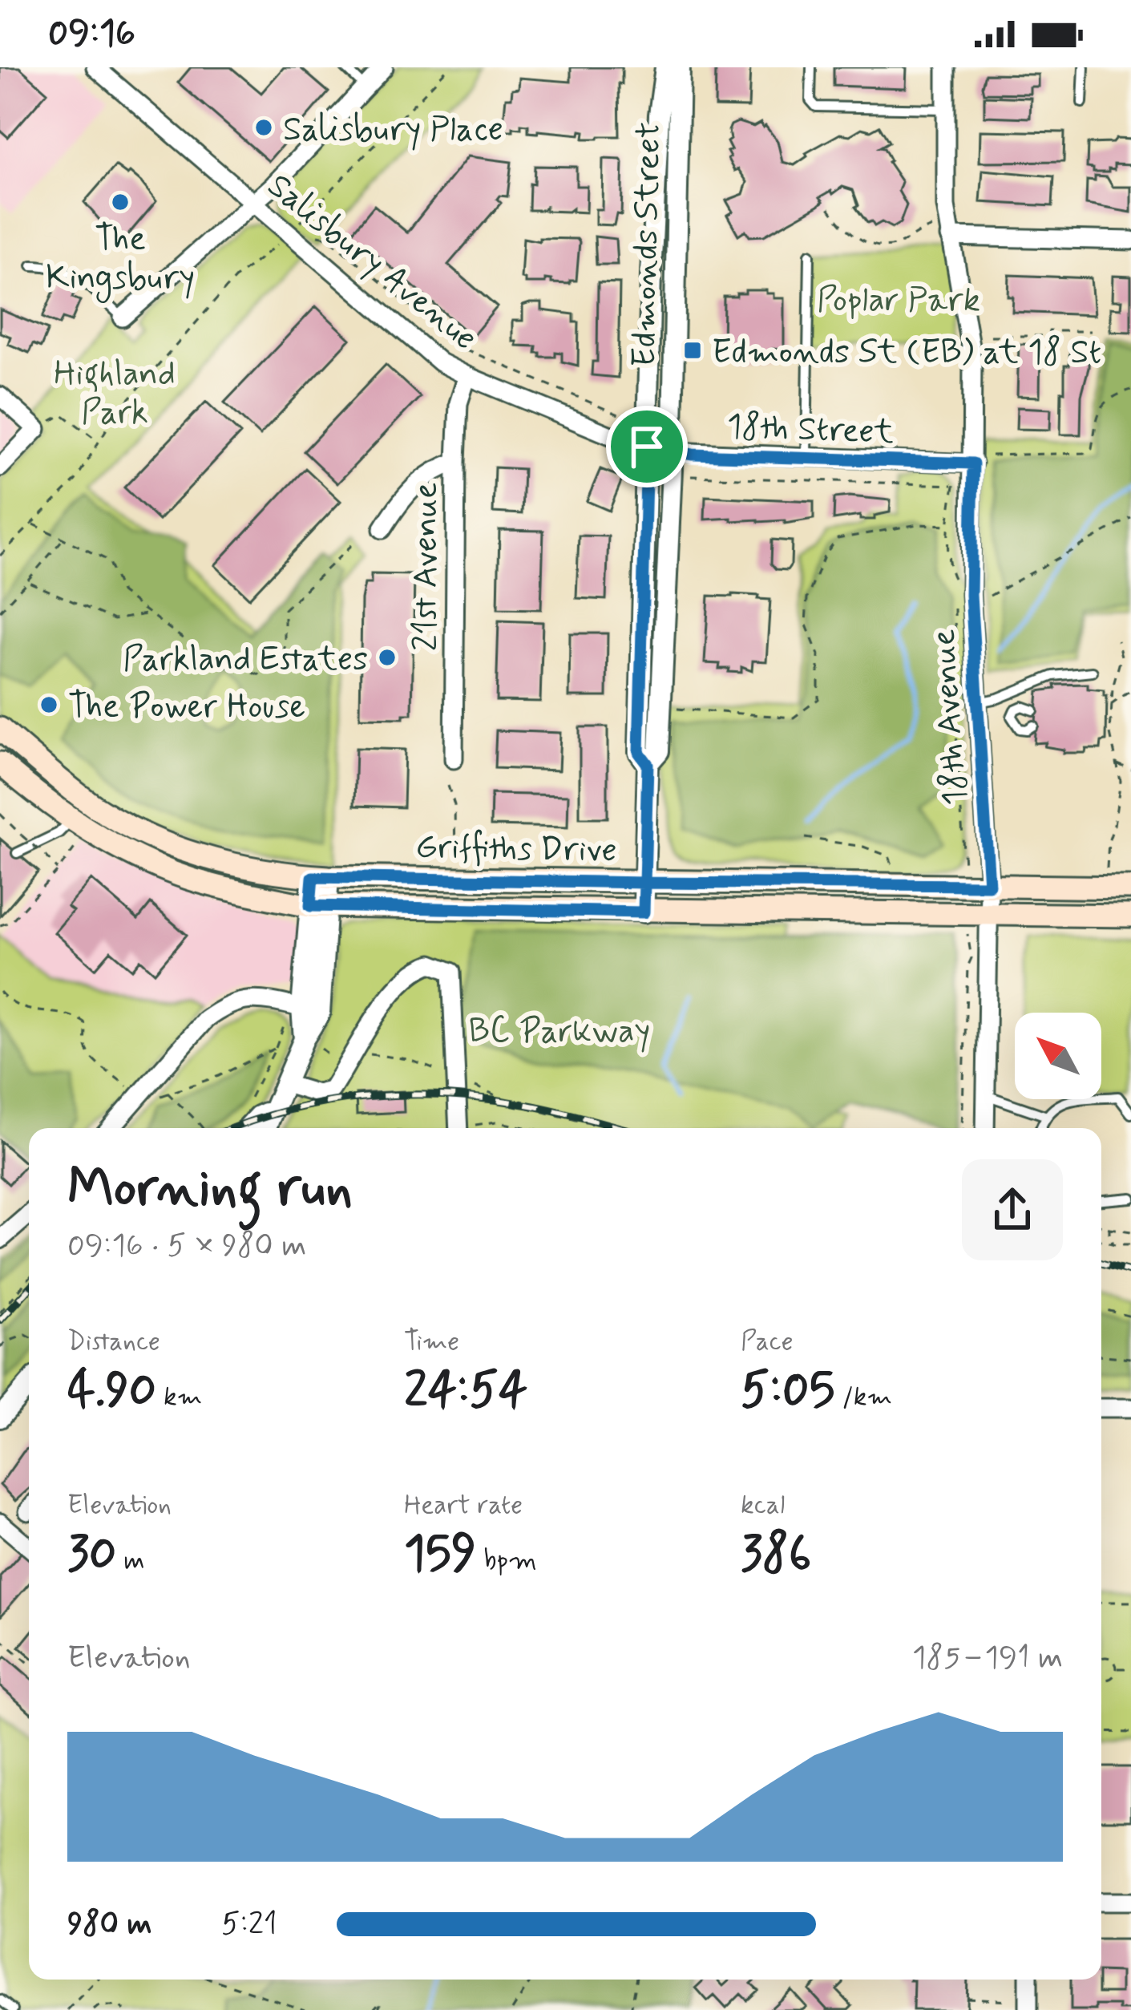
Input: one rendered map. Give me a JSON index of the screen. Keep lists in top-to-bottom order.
{
  "streets": {
    "main road": ["Griffiths Drive"],
    "street": [
      "Edmonds Street",
      "Salisbury Avenue",
      "18th Street",
      "21st Avenue",
      "18th Avenue"
    ]
  },
  "crossings": [
    ["Edmonds Street", "Salisbury Avenue"],
    ["Edmonds Street", "18th Street"],
    ["Edmonds Street", "Griffiths Drive"],
    ["Salisbury Avenue", "18th Street"],
    ["Salisbury Avenue", "21st Avenue"],
    ["18th Street", "18th Avenue"],
    ["18th Avenue", "Griffiths Drive"]
  ],
  "parks": ["Poplar Park", "Highland Park", "BC Parkway"],
  "places": {
    "other": [
      "Salisbury Place",
      "The Kingsbury",
      "Parkland Estates",
      "The Power House"
    ],
    "transit": ["Edmonds St (EB) at 18 St"]
  },
  "north": "top left",
  "page": {
    "status": "09:16",
    "heading": ["Morning run", "09:16 · 5 × 980 m"],
    "stats": [
      ["Distance", "4.90 km"],
      ["Time", "24:54"],
      ["Pace", "5:05 /km"],
      ["Elevation", "30 m"],
      ["Heart rate", "159 bpm"],
      ["kcal", "386"]
    ],
    "chart": ["Elevation", "185–191 m"],
    "list": [
      {
        "name": "980 m",
        "note": "5:21"
      }
    ]
  }
}
